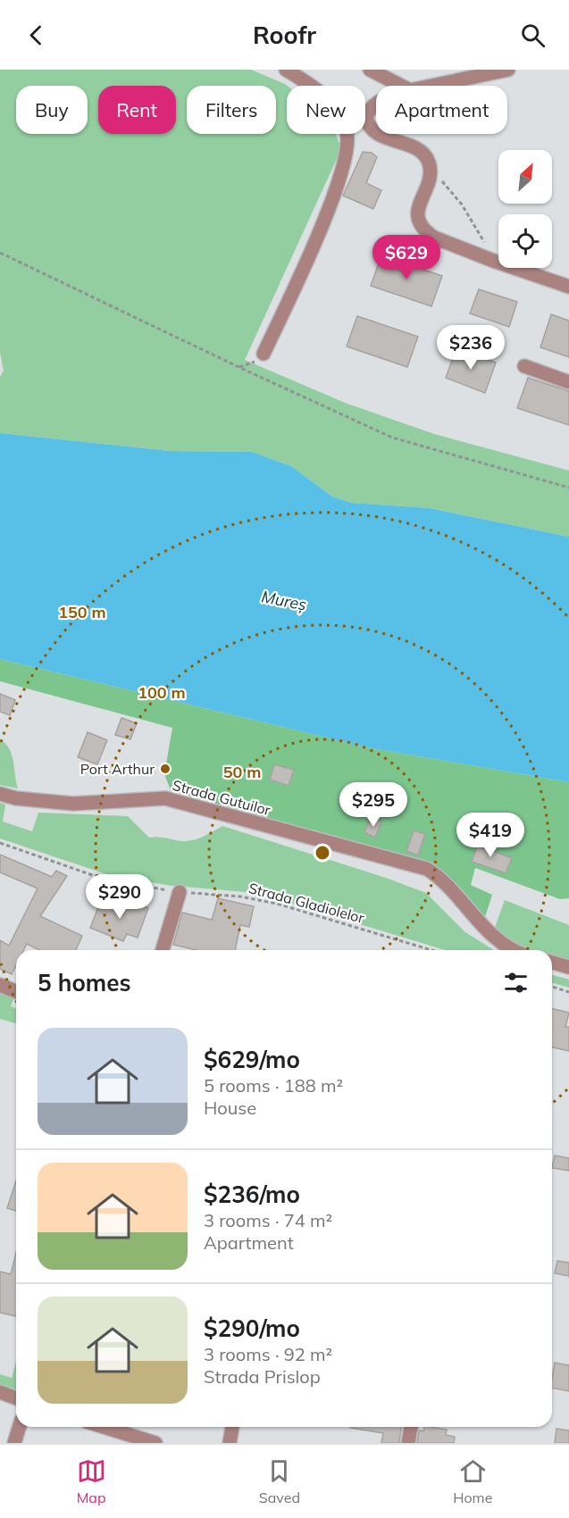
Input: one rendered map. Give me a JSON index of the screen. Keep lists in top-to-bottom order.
{
  "streets": {
    "street": ["Strada Gutuilor"],
    "path": ["Strada Gladiolelor"]
  },
  "water": ["Mureș"],
  "places": ["Port Arthur"],
  "north": "top right",
  "page": {
    "header": "Roofr",
    "chip": [
      "Buy",
      "Rent",
      "Filters",
      "New",
      "Apartment"
    ],
    "price": [
      "$629",
      "$236",
      "$295",
      "$419",
      "$290"
    ],
    "heading": "5 homes",
    "list": [
      {
        "name": "$629/mo",
        "note": "5 rooms · 188 m² · House"
      },
      {
        "name": "$236/mo",
        "note": "3 rooms · 74 m² · Apartment"
      },
      {
        "name": "$290/mo",
        "note": "3 rooms · 92 m² · Strada Prislop"
      }
    ],
    "tabs": ["Map", "Saved", "Home"]
  },
  "rings": ["150 m", "100 m", "50 m"]
}
